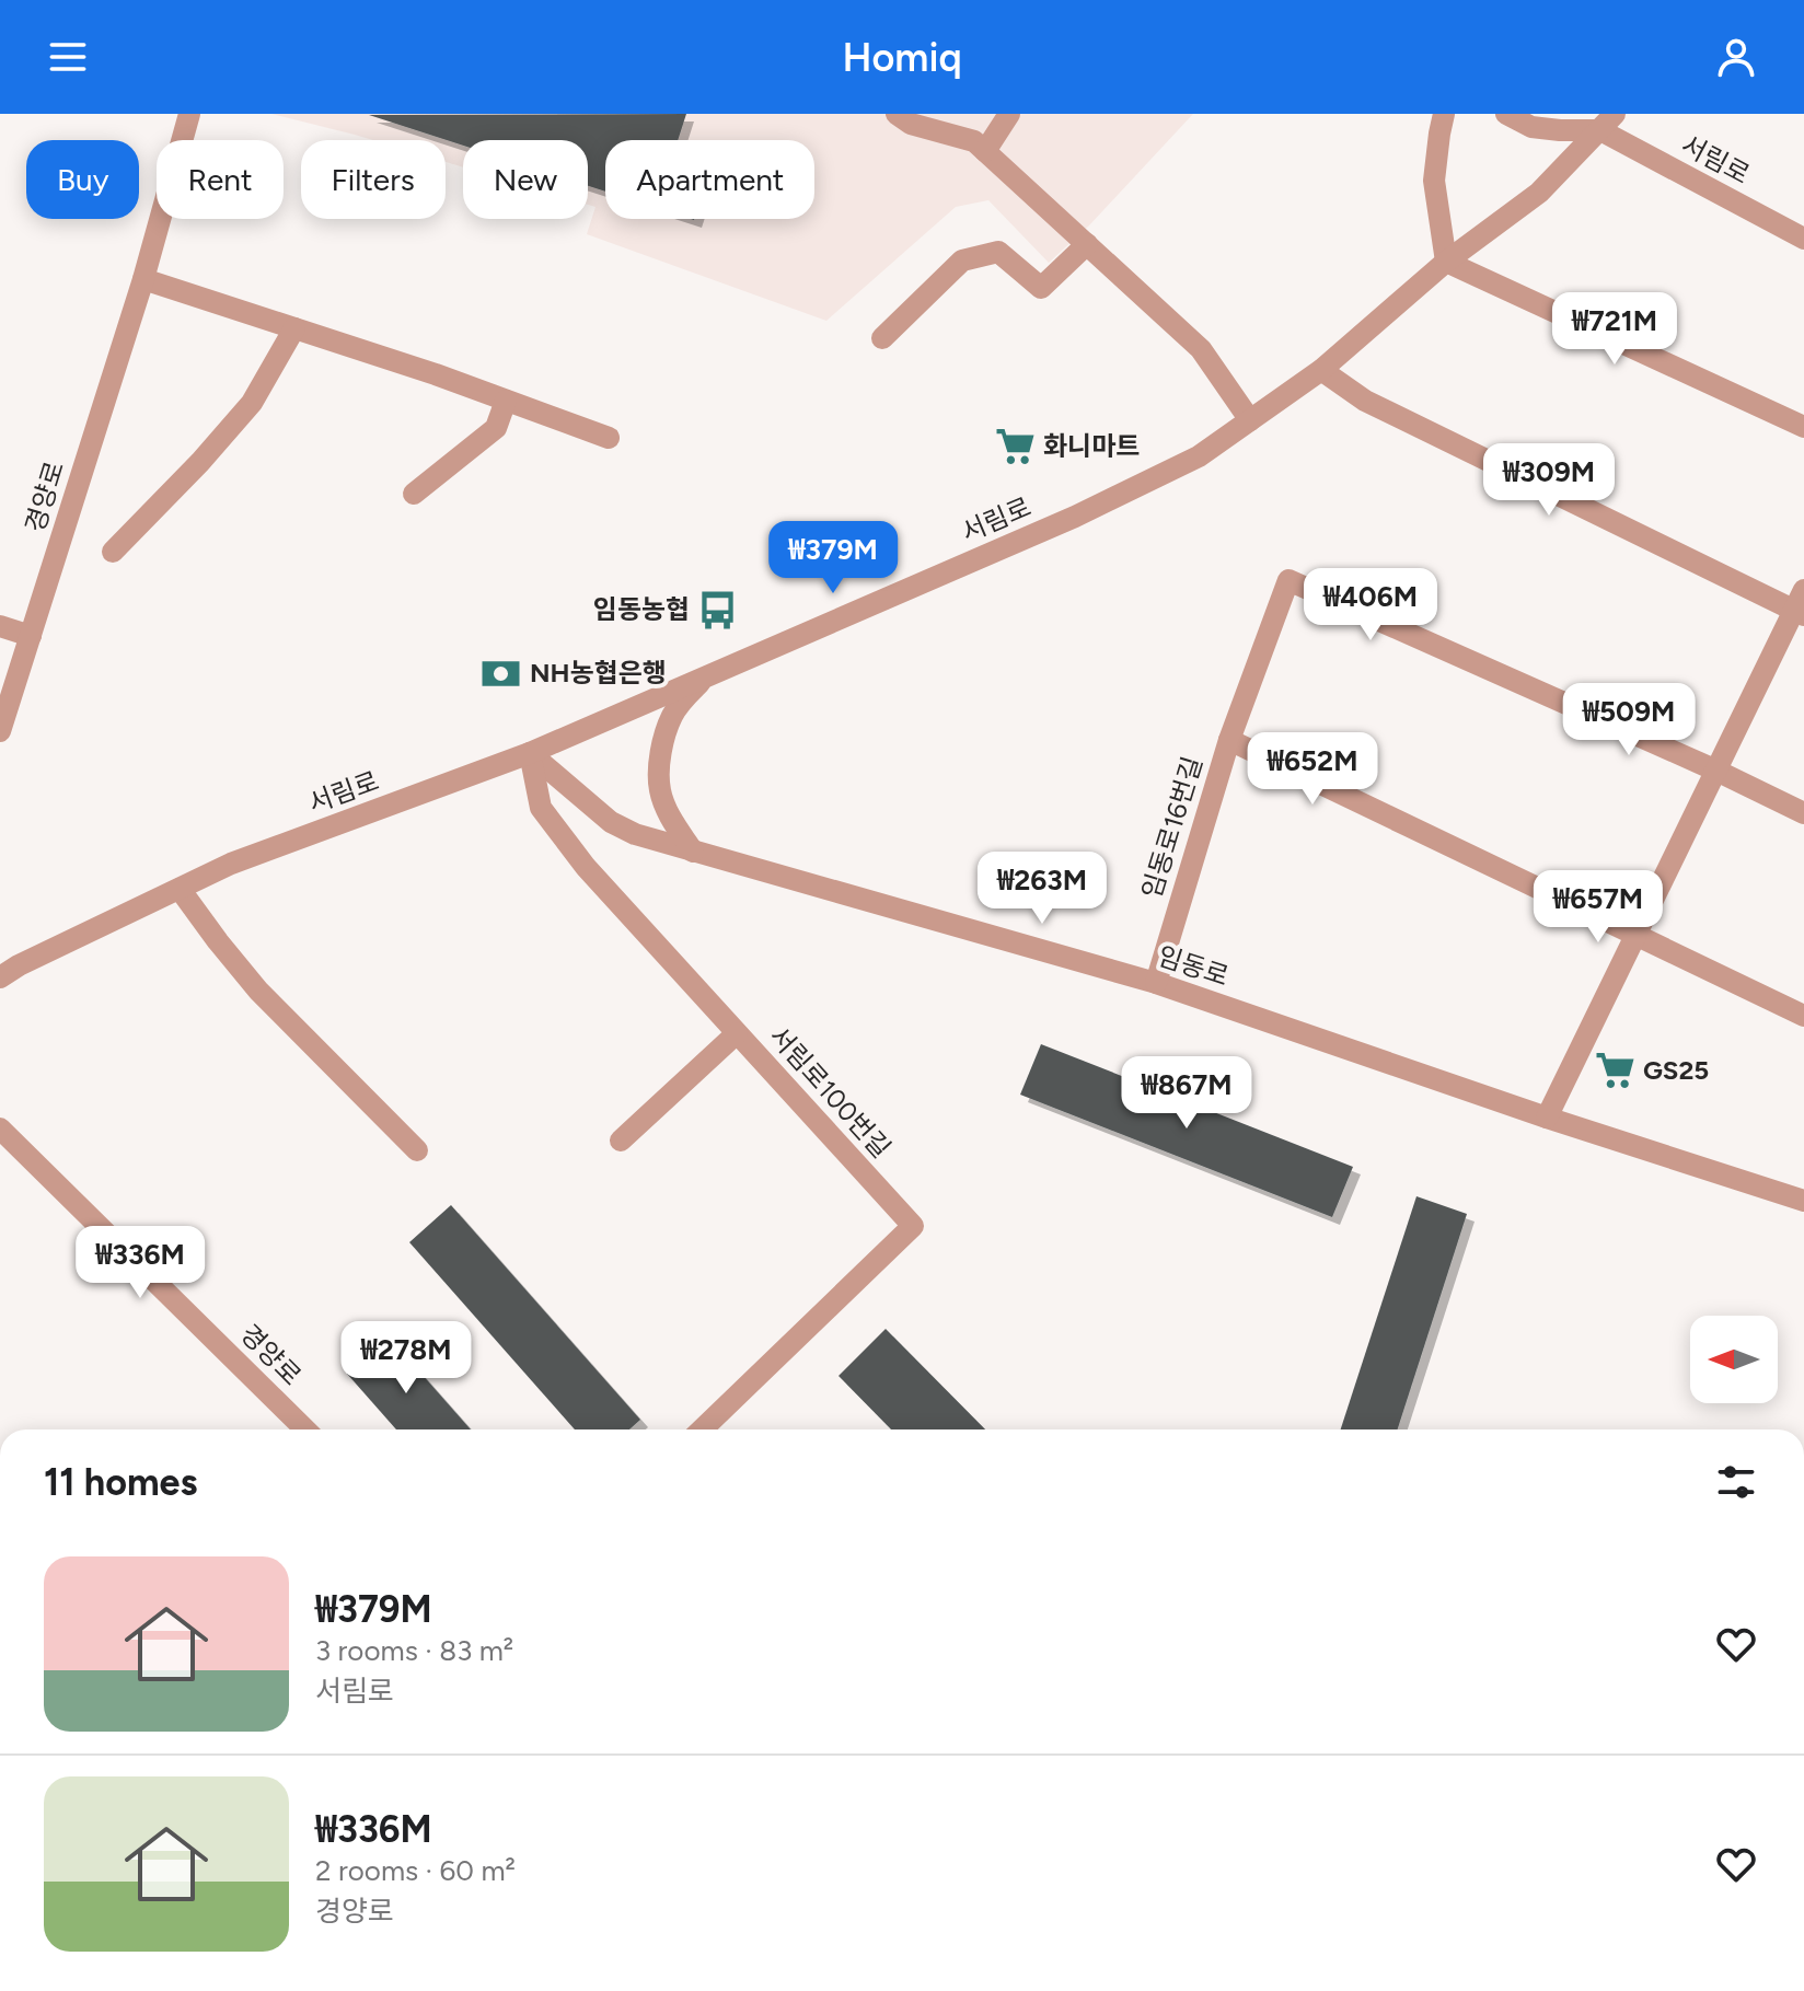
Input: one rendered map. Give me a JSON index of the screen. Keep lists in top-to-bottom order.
{
  "streets": {
    "street": [
      "서림로",
      "경양로",
      "임동로16번길",
      "임동로",
      "서림로100번길"
    ]
  },
  "crossings": [
    ["서림로", "임동로"],
    ["서림로", "서림로100번길"],
    ["임동로16번길", "임동로"],
    ["임동로", "서림로100번길"]
  ],
  "places": {
    "supermarket": ["화니마트", "GS25"],
    "bus stop": ["임동농협"],
    "bank": ["NH농협은행"]
  },
  "north": "left",
  "page": {
    "header": "Homiq",
    "chip": [
      "Buy",
      "Rent",
      "Filters",
      "New",
      "Apartment"
    ],
    "price": [
      "₩721M",
      "₩309M",
      "₩379M",
      "₩406M",
      "₩509M",
      "₩652M",
      "₩263M",
      "₩657M",
      "₩867M",
      "₩336M",
      "₩278M"
    ],
    "heading": "11 homes",
    "list": [
      {
        "name": "₩379M",
        "note": "3 rooms · 83 m² · 서림로"
      },
      {
        "name": "₩336M",
        "note": "2 rooms · 60 m² · 경양로"
      }
    ]
  }
}
